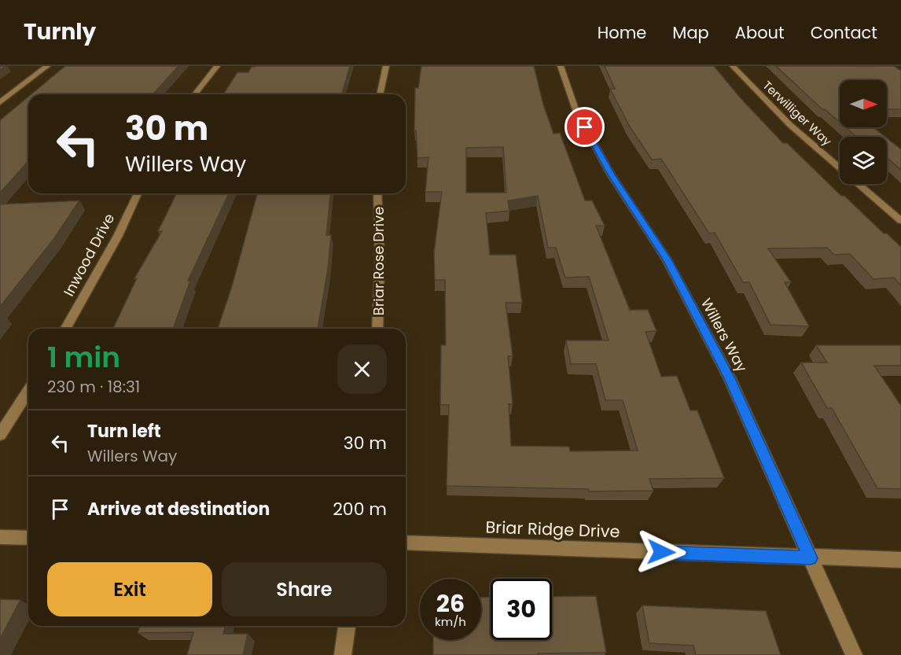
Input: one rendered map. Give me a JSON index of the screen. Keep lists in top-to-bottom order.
{
  "streets": {
    "street": [
      "Terwilliger Way",
      "Inwood Drive",
      "Briar Rose Drive",
      "Willers Way",
      "Briar Ridge Drive"
    ]
  },
  "crossings": [
    ["Willers Way", "Briar Ridge Drive"]
  ],
  "north": "right",
  "page": {
    "header": "Turnly",
    "nav": [
      "Home",
      "Map",
      "About",
      "Contact"
    ],
    "turn": ["30 m", "Willers Way"],
    "heading": ["1 min", "230 m · 18:31"],
    "list": [
      {
        "name": "Turn left",
        "note": "Willers Way",
        "value": "30 m"
      },
      {
        "name": "Arrive at destination",
        "value": "200 m"
      }
    ],
    "buttons": ["Exit", "Share"],
    "speed": "26 km/h",
    "limit": "30"
  }
}
